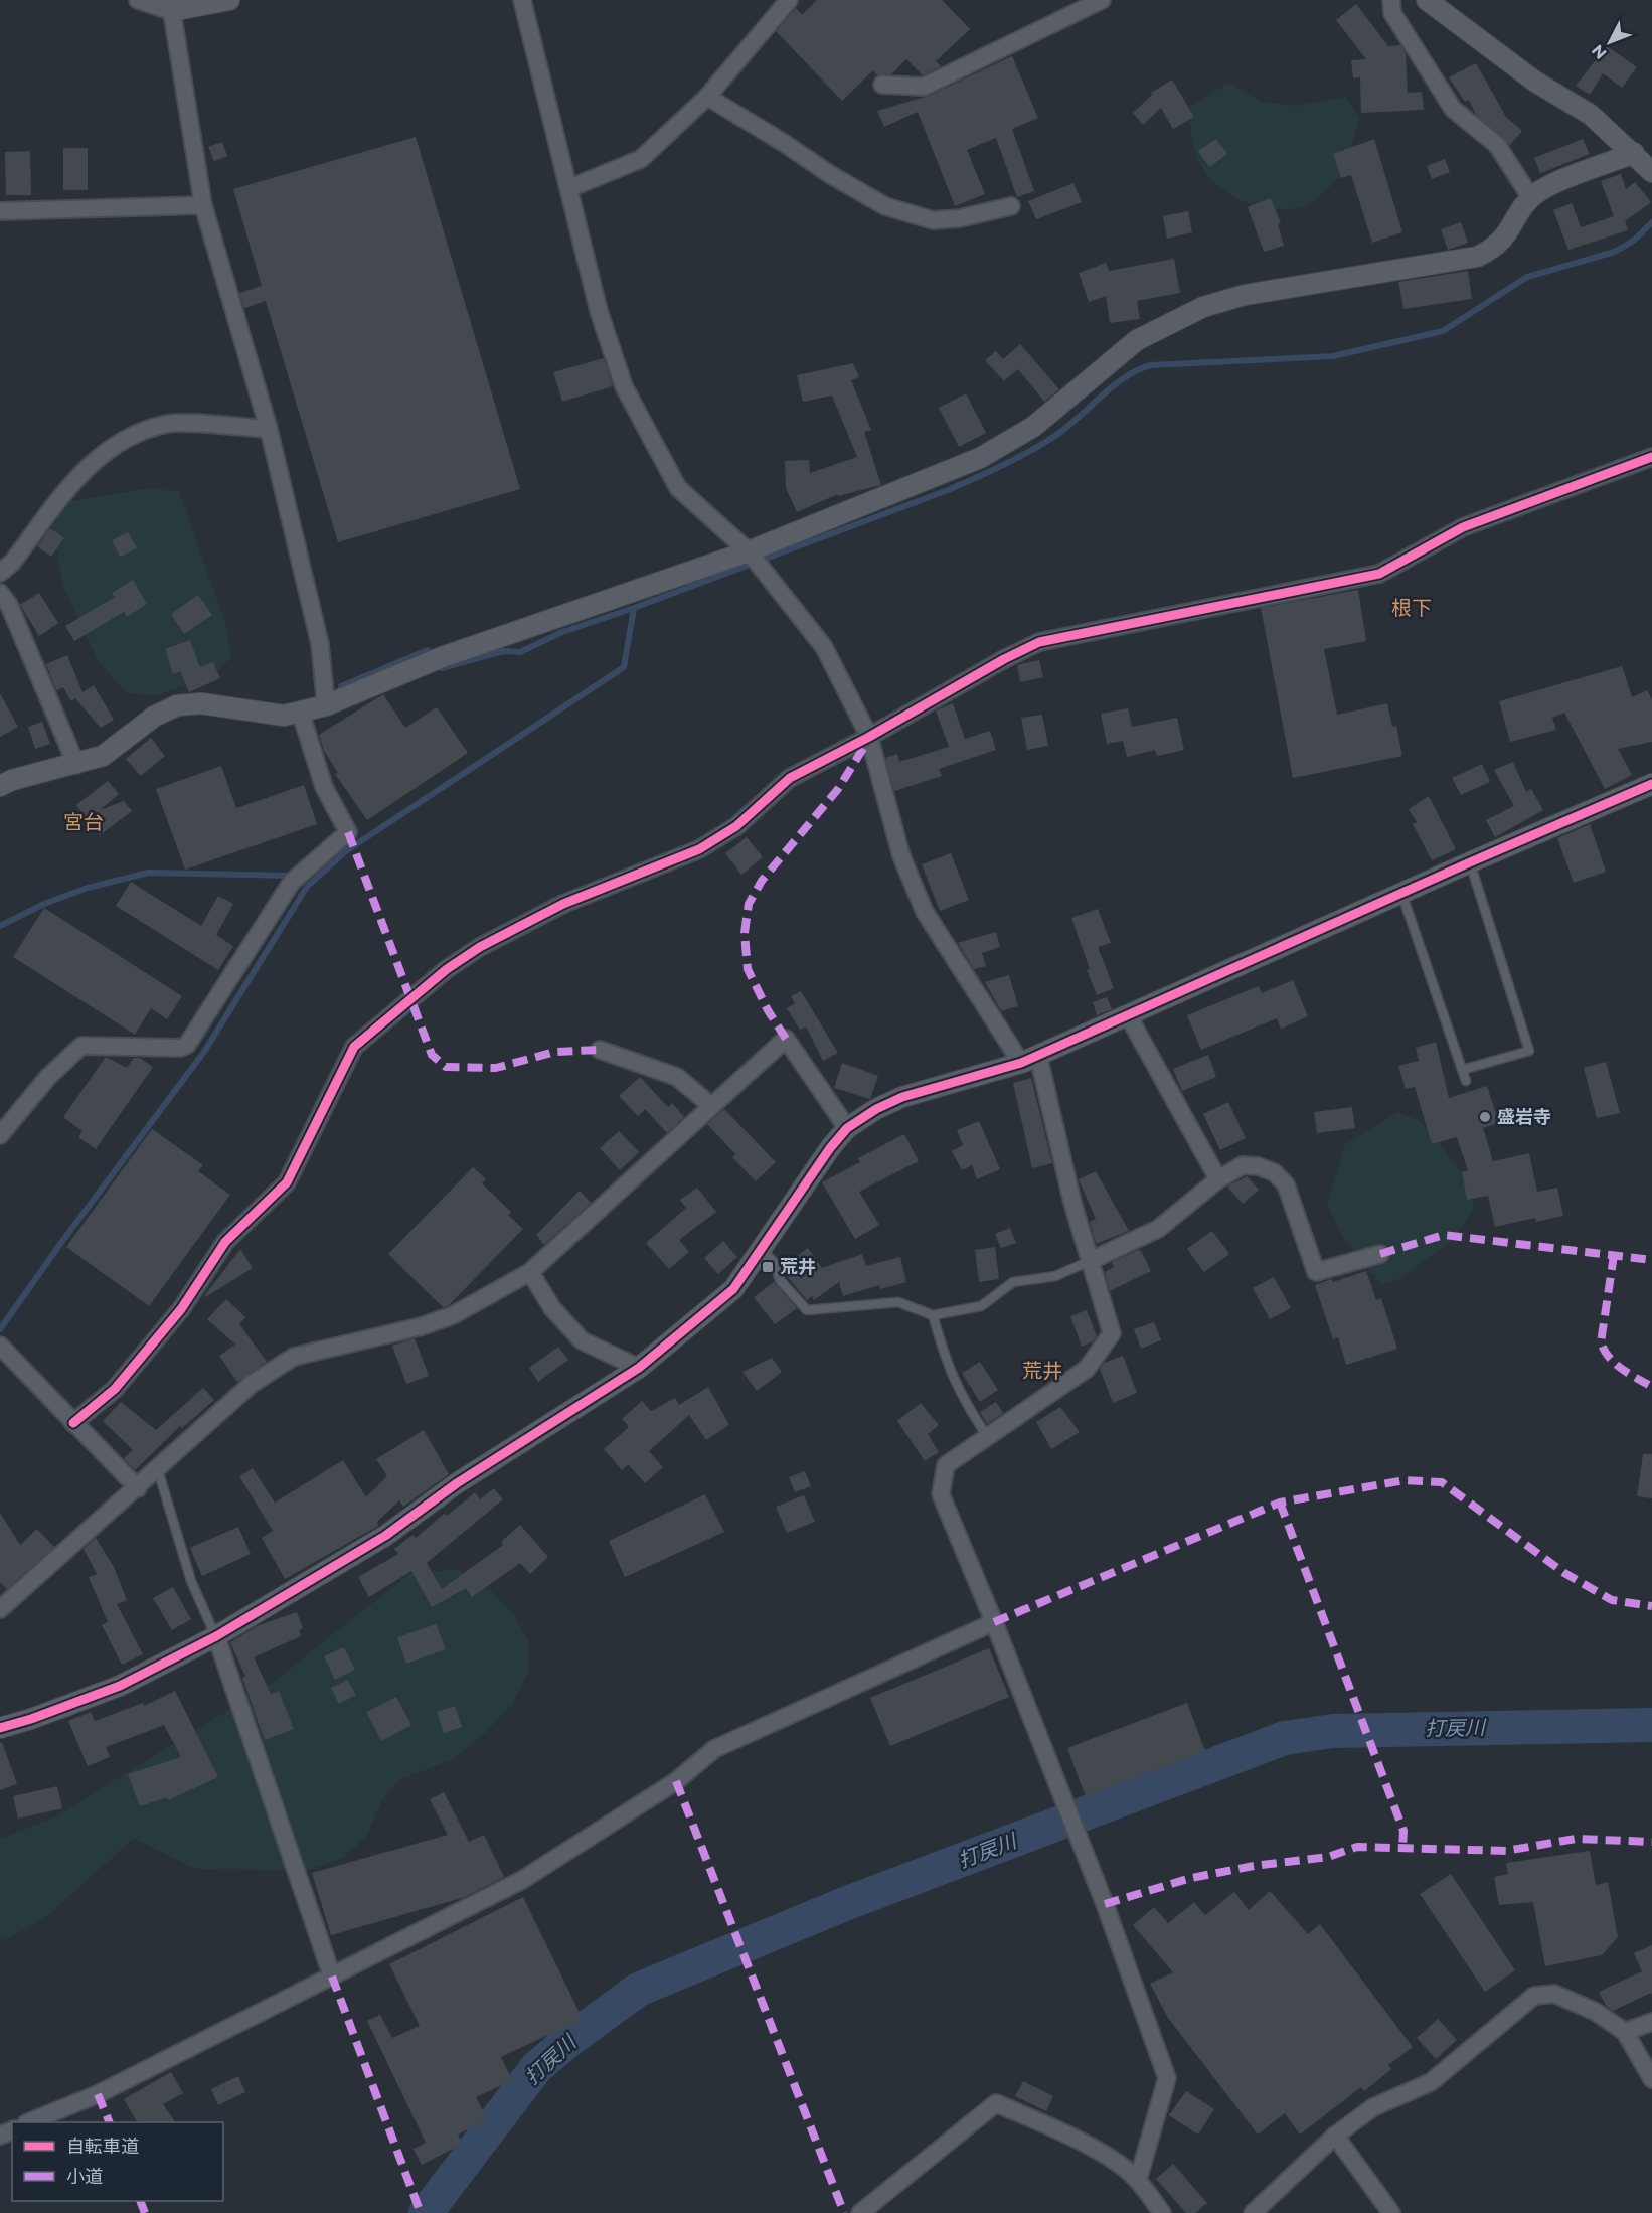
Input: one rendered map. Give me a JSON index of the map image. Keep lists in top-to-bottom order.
{
  "districts": ["根下", "宮台", "荒井"],
  "water": ["打戻川"],
  "places": {
    "other": ["盛岩寺"],
    "transit": ["荒井"]
  },
  "legend": ["自転車道", "小道"],
  "north": "bottom left"
}
